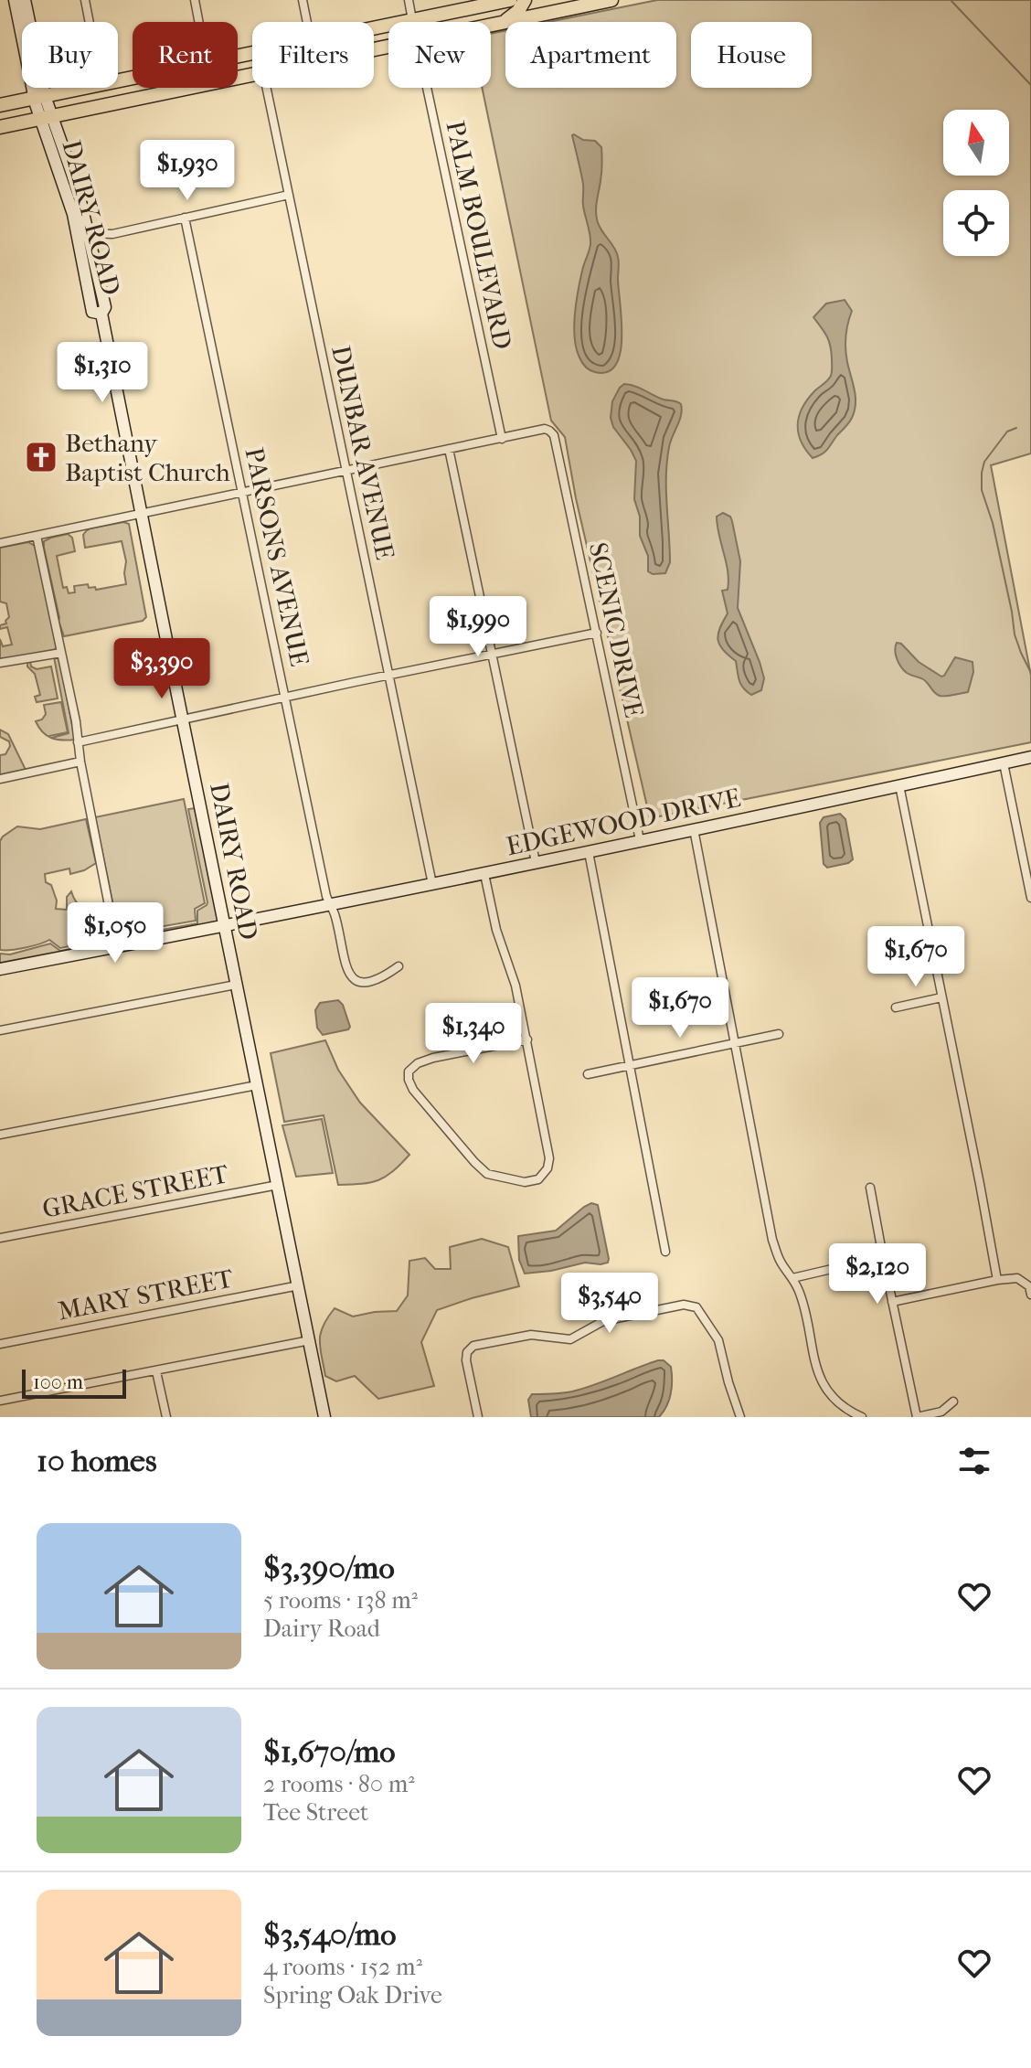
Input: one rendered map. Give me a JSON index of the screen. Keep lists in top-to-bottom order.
{
  "streets": {
    "street": [
      "DAIRY ROAD",
      "PALM BOULEVARD",
      "DUNBAR AVENUE",
      "PARSONS AVENUE",
      "SCENIC DRIVE",
      "EDGEWOOD DRIVE",
      "GRACE STREET",
      "MARY STREET"
    ]
  },
  "crossings": [
    ["DAIRY ROAD", "EDGEWOOD DRIVE"],
    ["DAIRY ROAD", "GRACE STREET"],
    ["DAIRY ROAD", "MARY STREET"],
    ["PALM BOULEVARD", "SCENIC DRIVE"],
    ["DUNBAR AVENUE", "EDGEWOOD DRIVE"],
    ["PARSONS AVENUE", "EDGEWOOD DRIVE"],
    ["SCENIC DRIVE", "EDGEWOOD DRIVE"]
  ],
  "places": {
    "church": ["Bethany Baptist Church"]
  },
  "scale_bar": "100 m",
  "north": "top",
  "page": {
    "chip": [
      "Buy",
      "Rent",
      "Filters",
      "New",
      "Apartment",
      "House"
    ],
    "price": [
      "$1,930",
      "$1,310",
      "$1,990",
      "$3,390",
      "$1,050",
      "$1,670",
      "$1,670",
      "$1,340",
      "$2,120",
      "$3,540"
    ],
    "scale": "100 m",
    "heading": "10 homes",
    "list": [
      {
        "name": "$3,390/mo",
        "note": "5 rooms · 138 m² · Dairy Road"
      },
      {
        "name": "$1,670/mo",
        "note": "2 rooms · 80 m² · Tee Street"
      },
      {
        "name": "$3,540/mo",
        "note": "4 rooms · 152 m² · Spring Oak Drive"
      }
    ]
  }
}
